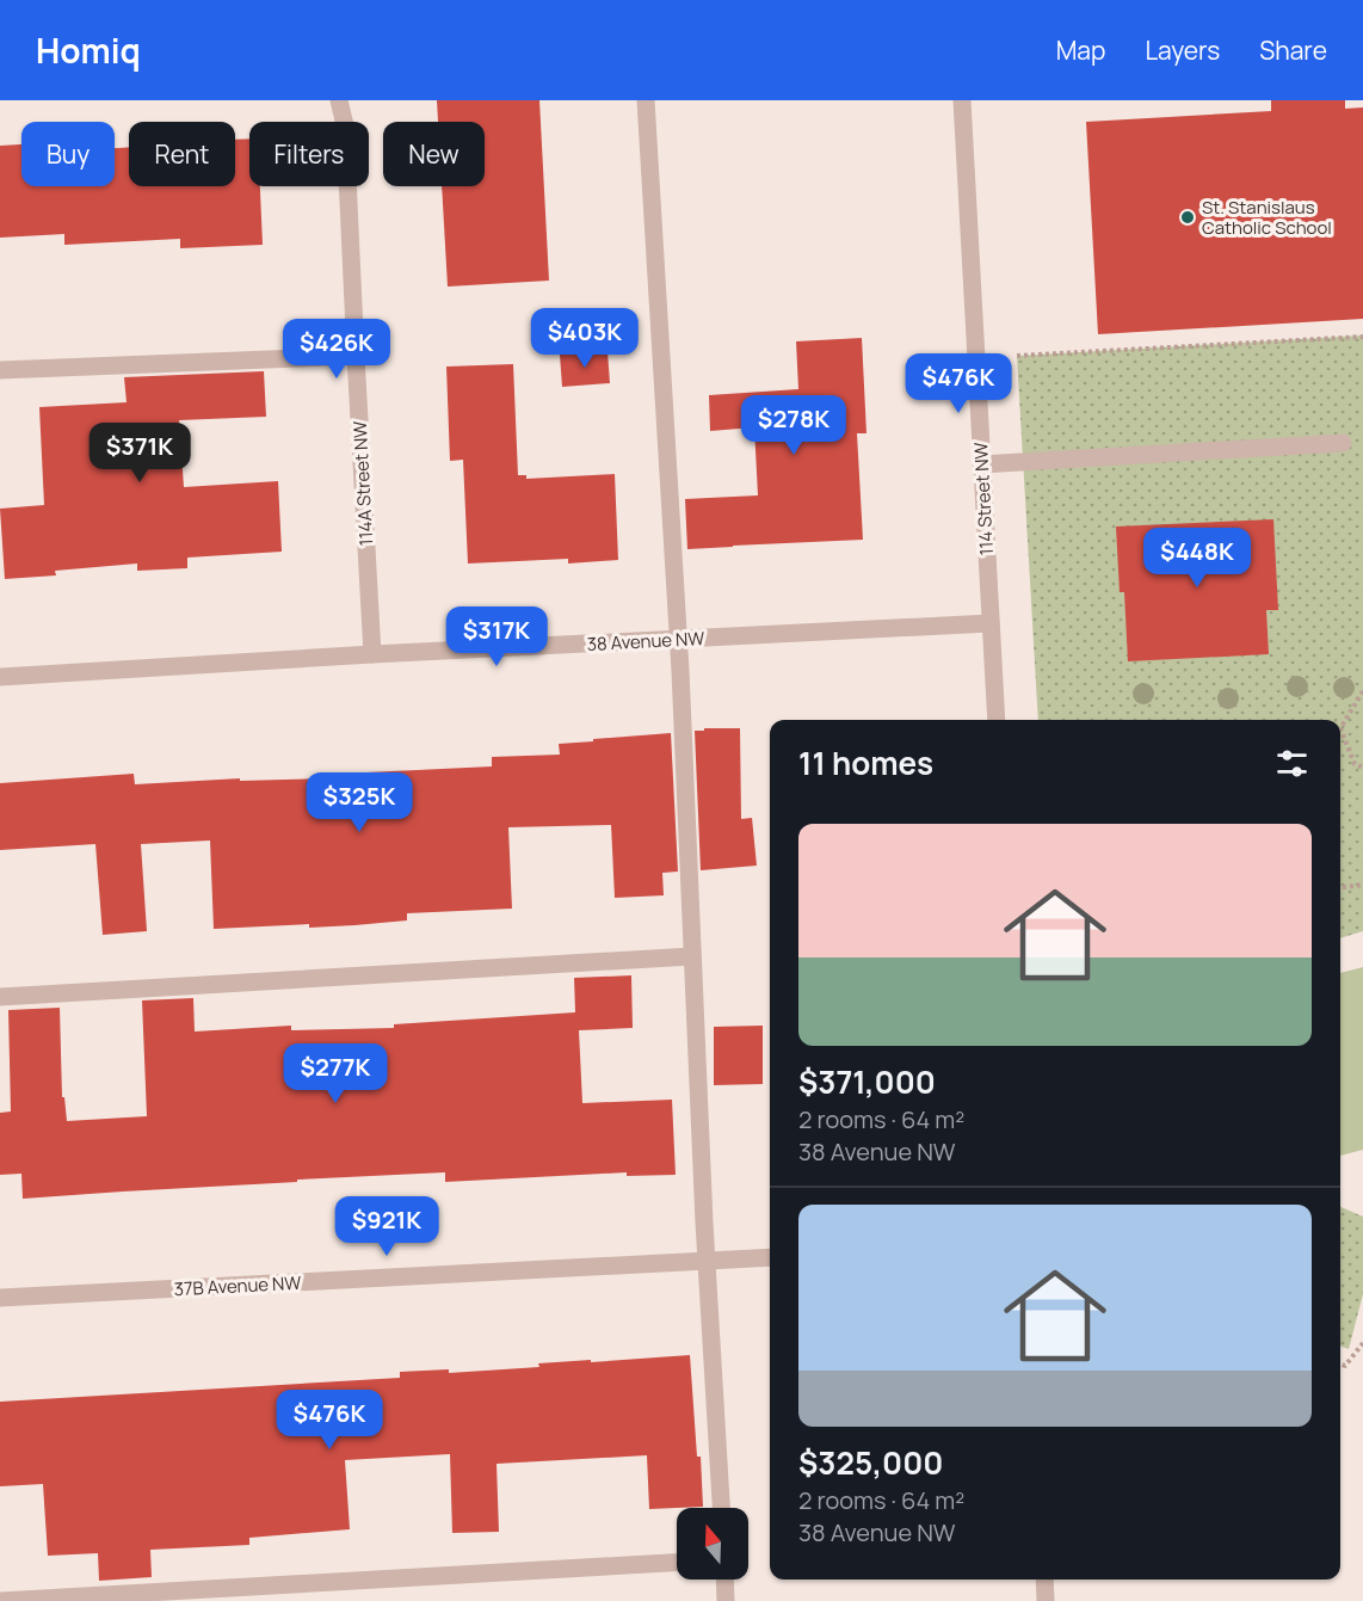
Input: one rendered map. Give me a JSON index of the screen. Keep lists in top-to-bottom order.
{
  "streets": {
    "street": [
      "114A Street NW",
      "114 Street NW",
      "38 Avenue NW",
      "37B Avenue NW"
    ]
  },
  "crossings": [
    ["114A Street NW", "38 Avenue NW"],
    ["114 Street NW", "38 Avenue NW"]
  ],
  "places": ["St. Stanislaus Catholic School"],
  "north": "top",
  "page": {
    "header": "Homiq",
    "nav": ["Map", "Layers", "Share"],
    "chip": [
      "Buy",
      "Rent",
      "Filters",
      "New"
    ],
    "price": [
      "$403K",
      "$426K",
      "$476K",
      "$278K",
      "$371K",
      "$448K",
      "$317K",
      "$325K",
      "$277K",
      "$921K",
      "$476K"
    ],
    "heading": "11 homes",
    "list": [
      {
        "name": "$371,000",
        "note": "2 rooms · 64 m² · 38 Avenue NW"
      },
      {
        "name": "$325,000",
        "note": "2 rooms · 64 m² · 38 Avenue NW"
      }
    ]
  }
}
